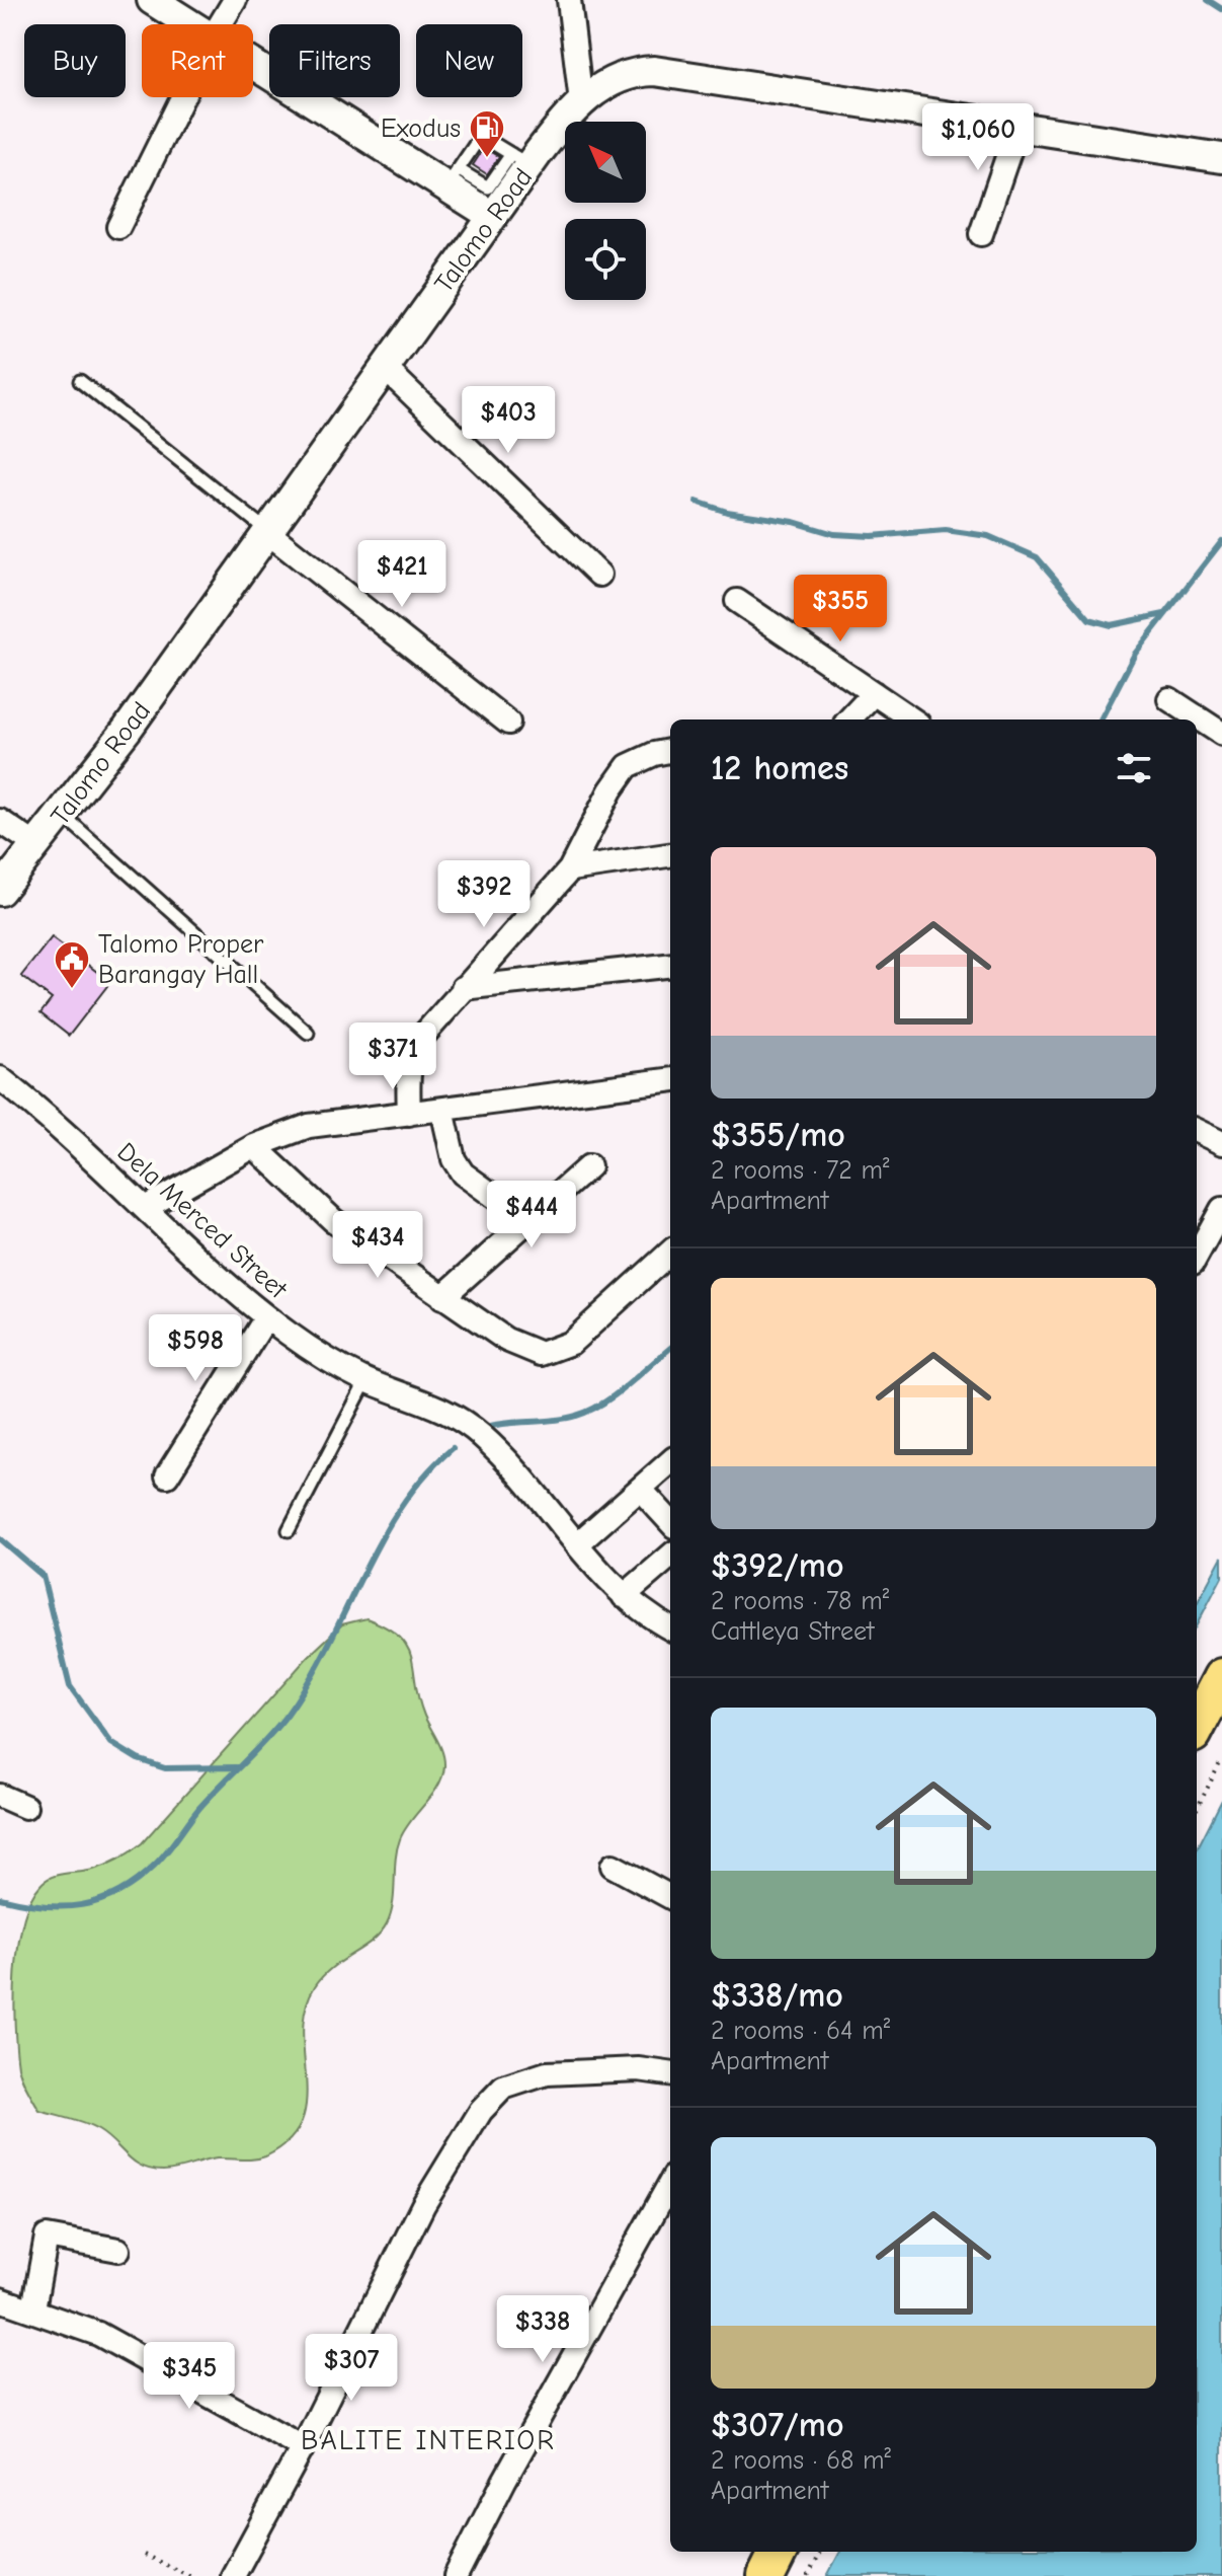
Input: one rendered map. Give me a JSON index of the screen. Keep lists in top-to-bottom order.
{
  "streets": {
    "street": ["Talomo Road", "Dela Merced Street"]
  },
  "districts": ["BALITE INTERIOR"],
  "places": {
    "fuel station": ["Exodus"],
    "public building": ["Talomo Proper Barangay Hall"]
  },
  "north": "top left",
  "page": {
    "chip": [
      "Buy",
      "Rent",
      "Filters",
      "New"
    ],
    "price": [
      "$1,060",
      "$403",
      "$421",
      "$355",
      "$392",
      "$371",
      "$444",
      "$434",
      "$598",
      "$338",
      "$307",
      "$345"
    ],
    "heading": "12 homes",
    "list": [
      {
        "name": "$355/mo",
        "note": "2 rooms · 72 m² · Apartment"
      },
      {
        "name": "$392/mo",
        "note": "2 rooms · 78 m² · Cattleya Street"
      },
      {
        "name": "$338/mo",
        "note": "2 rooms · 64 m² · Apartment"
      },
      {
        "name": "$307/mo",
        "note": "2 rooms · 68 m² · Apartment"
      }
    ]
  }
}
